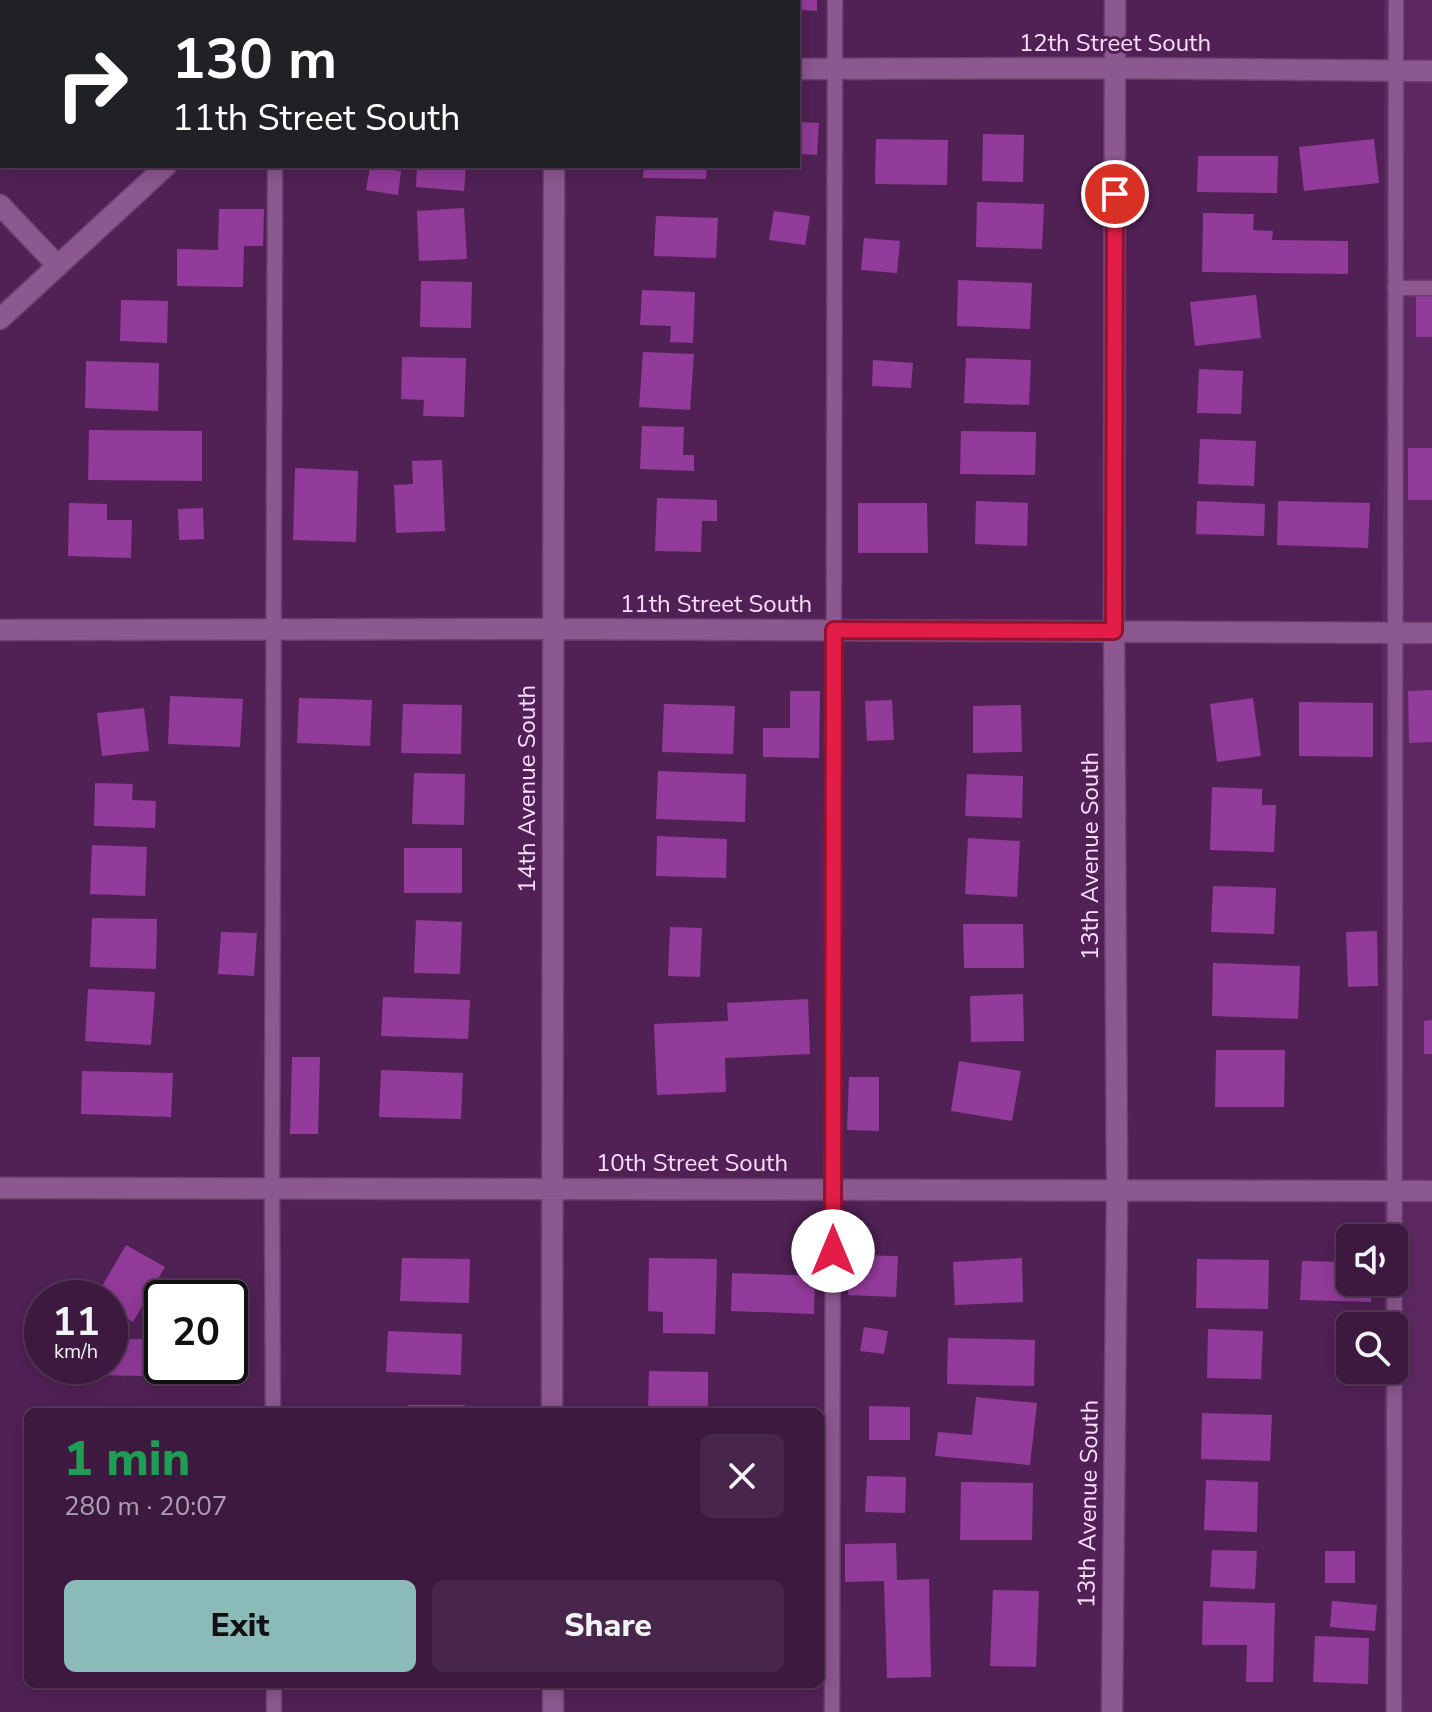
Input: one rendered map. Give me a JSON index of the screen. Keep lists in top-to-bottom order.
{
  "streets": {
    "street": [
      "12th Street South",
      "11th Street South",
      "14th Avenue South",
      "13th Avenue South",
      "10th Street South"
    ]
  },
  "crossings": [
    ["12th Street South", "13th Avenue South"],
    ["11th Street South", "14th Avenue South"],
    ["11th Street South", "13th Avenue South"],
    ["14th Avenue South", "10th Street South"],
    ["13th Avenue South", "10th Street South"]
  ],
  "page": {
    "turn": ["130 m", "11th Street South"],
    "speed": "11 km/h",
    "limit": "20",
    "heading": ["1 min", "280 m · 20:07"],
    "buttons": ["Exit", "Share"]
  }
}
